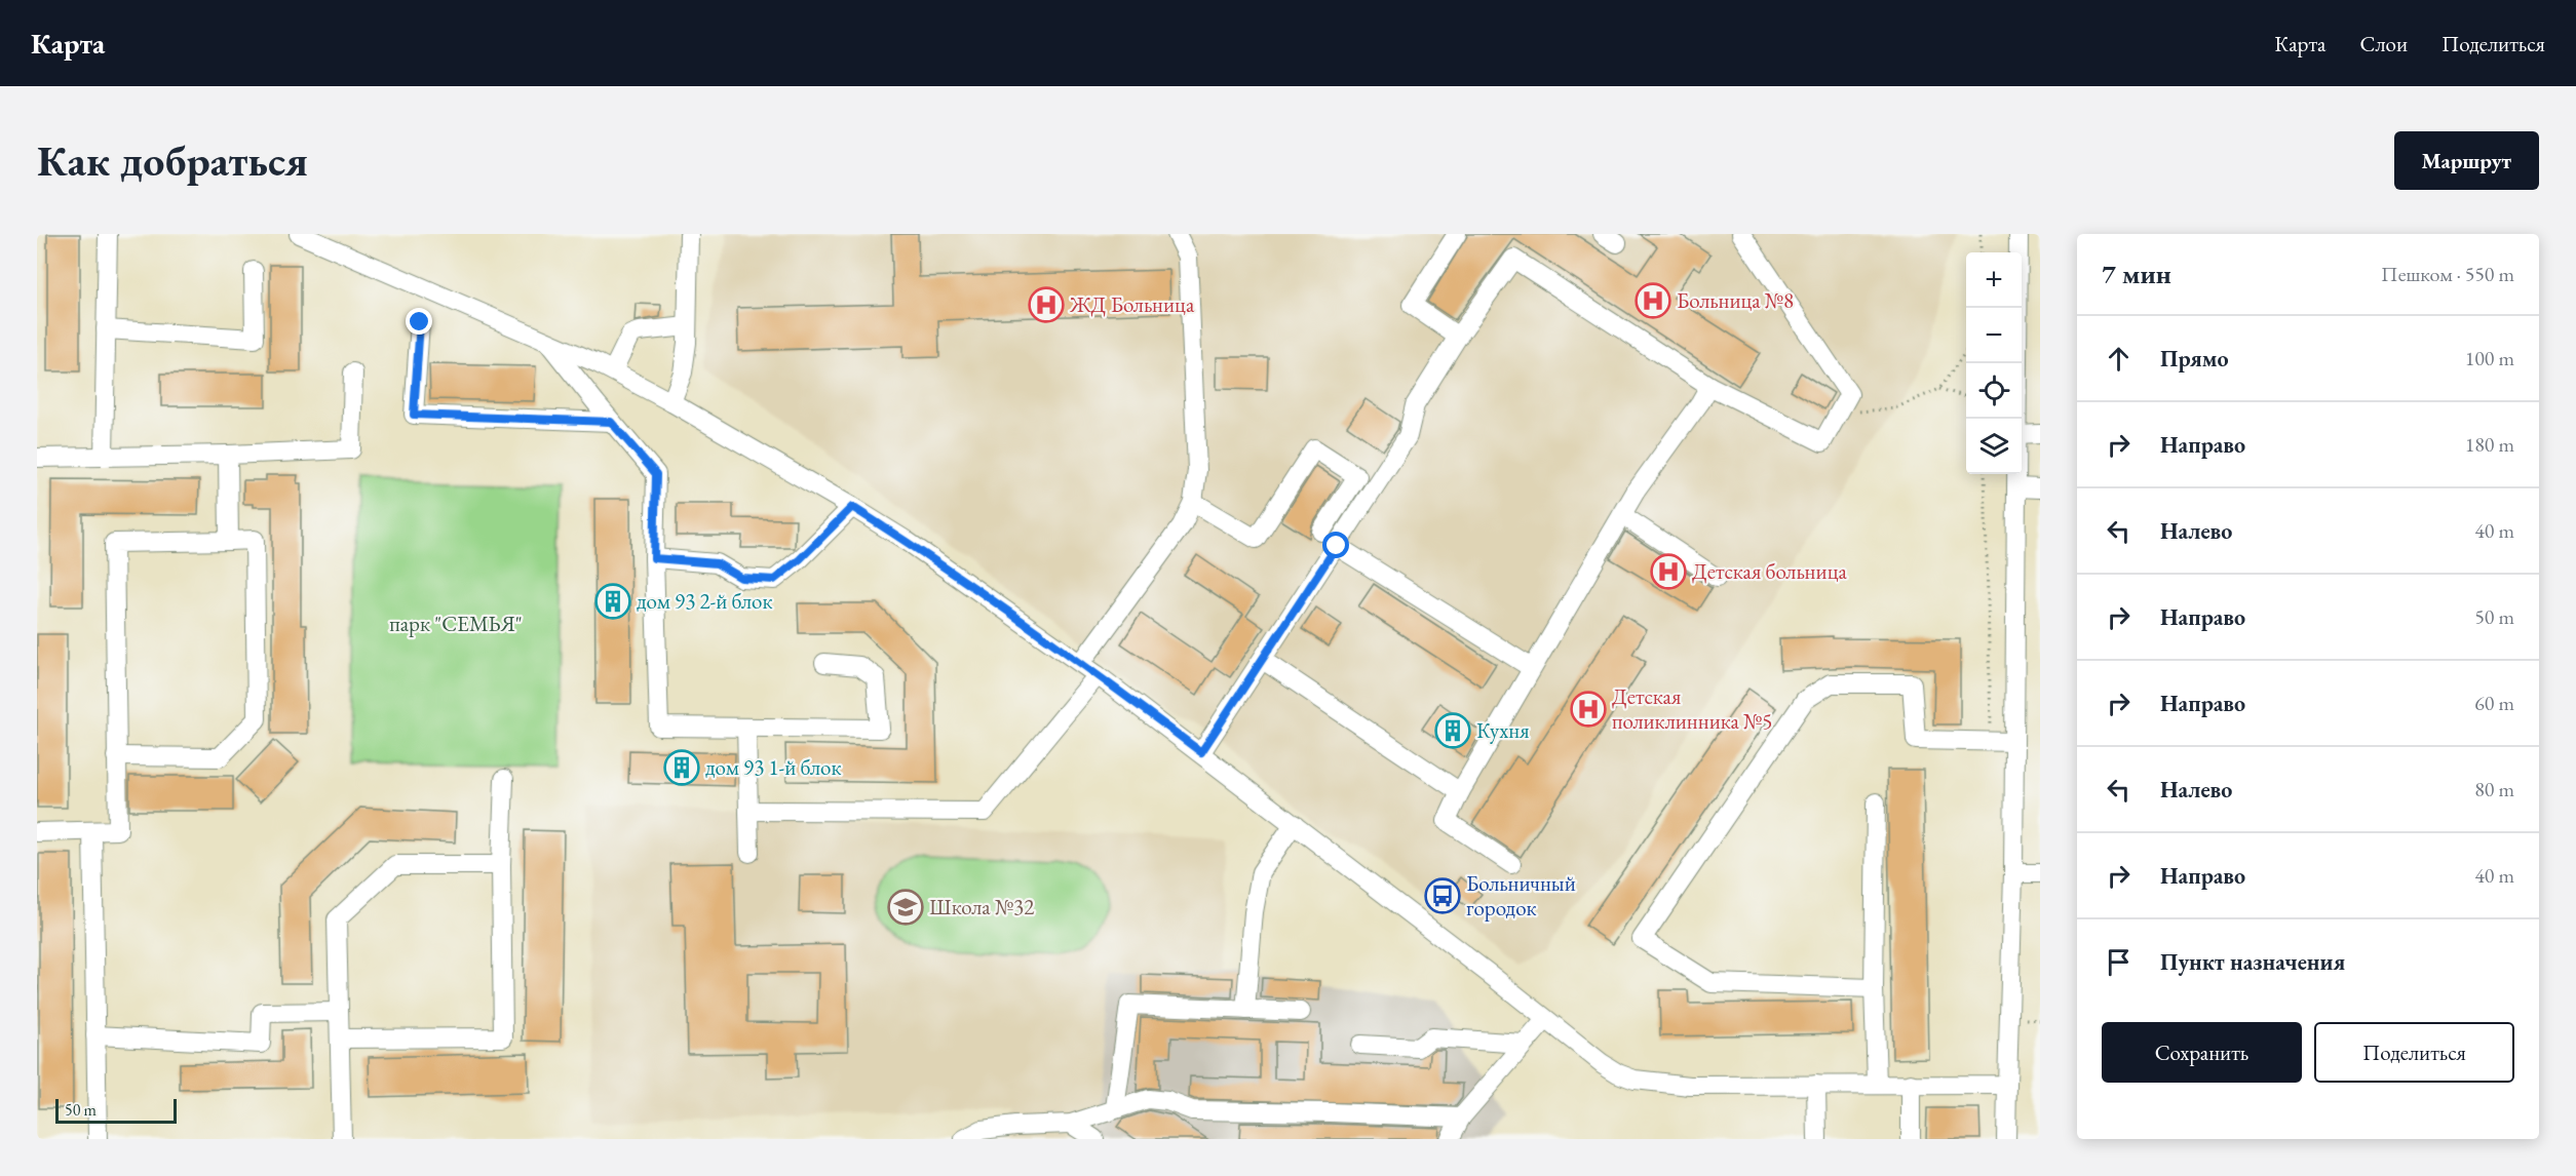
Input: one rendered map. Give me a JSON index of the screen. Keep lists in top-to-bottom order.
{
  "parks": ["парк \"СЕМЬЯ\""],
  "places": {
    "hospital": [
      "Больница №8",
      "ЖД Больница",
      "Детская больница",
      "Детская поликлинника №5"
    ],
    "building": ["дом 93 2-й блок", "Кухня", "дом 93 1-й блок"],
    "bus stop": ["Больничный городок"],
    "school or university": ["Школа №32"]
  },
  "scale_bar": "50 m",
  "page": {
    "header": "Карта",
    "nav": ["Карта", "Слои", "Поделиться"],
    "buttons": [
      "Маршрут",
      ["Сохранить", "Поделиться"]
    ],
    "title": "Как добраться",
    "heading": ["7 мин", "Пешком · 550 m"],
    "map_buttons": ["+", "−"],
    "list": [
      ["Прямо", "100 m"],
      ["Направо", "180 m"],
      ["Налево", "40 m"],
      ["Направо", "50 m"],
      ["Направо", "60 m"],
      ["Налево", "80 m"],
      ["Направо", "40 m"],
      "Пункт назначения"
    ],
    "scale": "50 m"
  }
}
